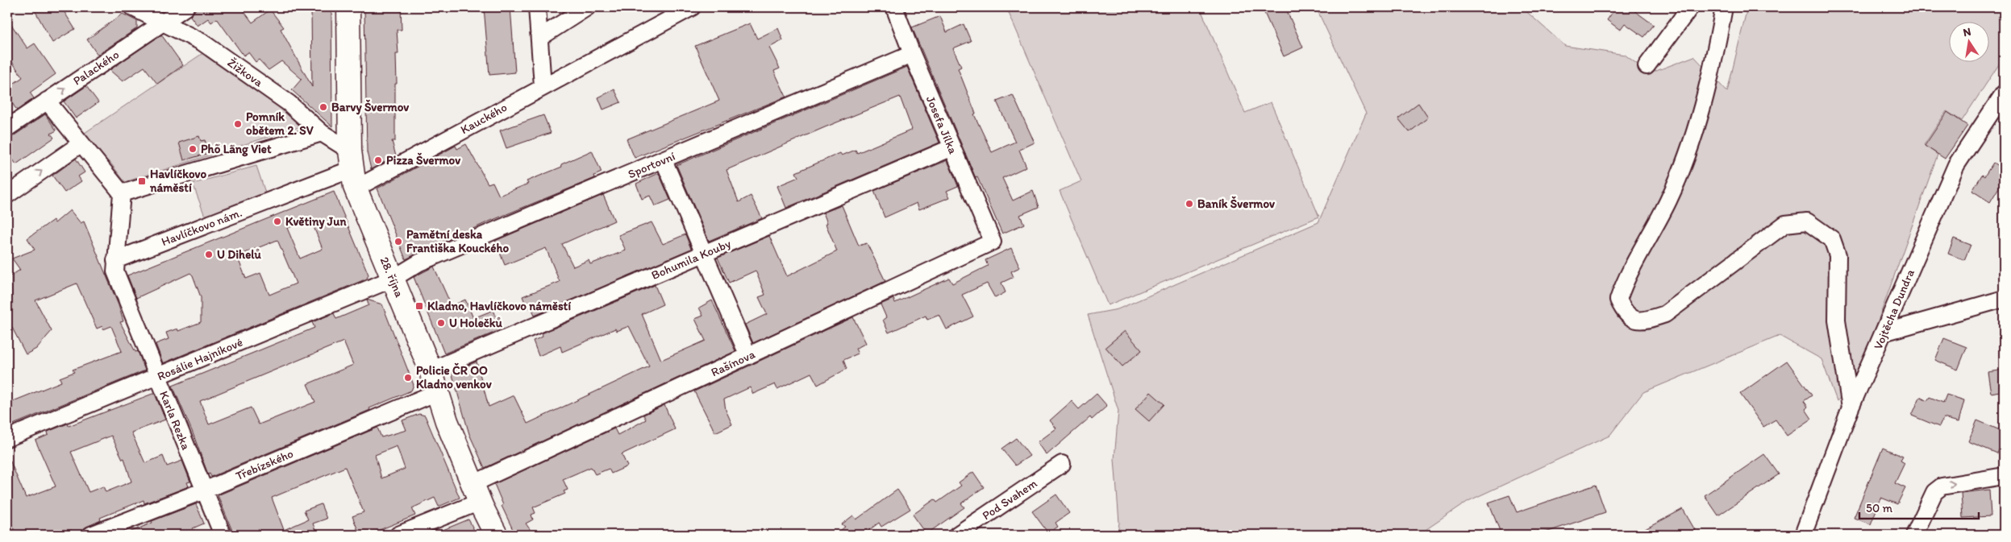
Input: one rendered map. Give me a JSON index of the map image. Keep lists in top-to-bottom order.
{
  "streets": {
    "main road": ["28. října"],
    "street": [
      "Palackého",
      "Žižkova",
      "Kauckého",
      "Josefa Jílka",
      "Sportovní",
      "Havlíčkovo nám.",
      "Bohumila Kouby",
      "Vojtěcha Dundra",
      "Rosálie Hajníkové",
      "Rašínova",
      "Karla Rezka",
      "Třebízského",
      "Pod Svahem"
    ]
  },
  "crossings": [
    ["Palackého", "Žižkova"],
    ["Žižkova", "Kauckého"],
    ["Žižkova", "Havlíčkovo nám."],
    ["Žižkova", "28. října"],
    ["Kauckého", "Havlíčkovo nám."],
    ["Kauckého", "28. října"],
    ["Josefa Jílka", "Sportovní"],
    ["Josefa Jílka", "Bohumila Kouby"],
    ["Josefa Jílka", "Rašínova"],
    ["Sportovní", "28. října"],
    ["Sportovní", "Rosálie Hajníkové"],
    ["Havlíčkovo nám.", "28. října"],
    ["Havlíčkovo nám.", "Karla Rezka"],
    ["Bohumila Kouby", "28. října"],
    ["28. října", "Rosálie Hajníkové"],
    ["28. října", "Rašínova"],
    ["28. října", "Třebízského"],
    ["Rosálie Hajníkové", "Karla Rezka"],
    ["Karla Rezka", "Třebízského"]
  ],
  "places": {
    "other": [
      "Barvy Švermov",
      "Pomník obětem 2. SV",
      "Phõ Lãng Viet",
      "Pizza Švermov",
      "Baník Švermov",
      "Květiny Jun",
      "Pamětní deska Františka Kouckého",
      "U Dihelů",
      "U Holečků",
      "Policie ČR OO Kladno venkov"
    ],
    "transit": ["Havlíčkovo náměstí", "Kladno, Havlíčkovo náměstí"]
  },
  "scale_bar": "50 m",
  "north": "top"
}
